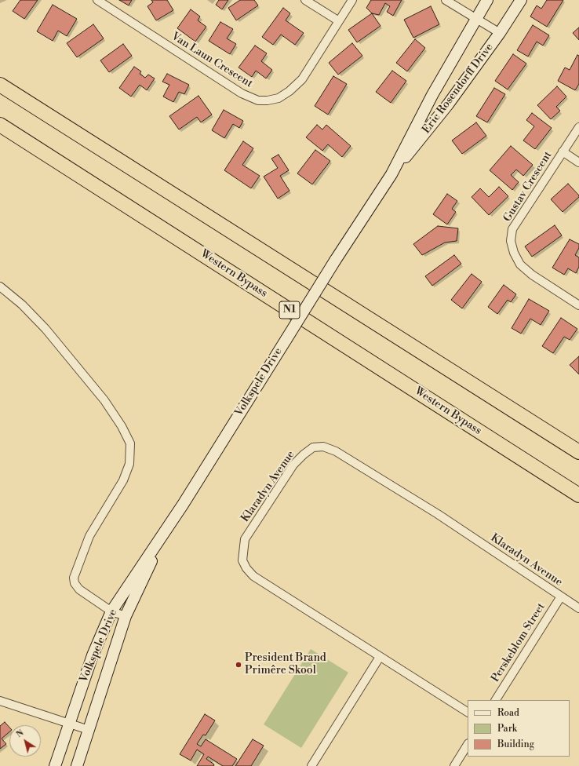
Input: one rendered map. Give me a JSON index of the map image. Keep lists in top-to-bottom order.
{
  "streets": {
    "highway": ["Western Bypass", "N1"],
    "street": [
      "Van Laun Crescent",
      "Eric Rosendorff Drive",
      "Gustav Crescent",
      "Volkspele Drive",
      "Klaradyn Avenue",
      "Perskeblom Street"
    ]
  },
  "crossings": [
    ["Eric Rosendorff Drive", "Volkspele Drive"],
    ["Klaradyn Avenue", "Perskeblom Street"]
  ],
  "places": ["President Brand Primêre Skool"],
  "legend": ["Road", "Park", "Building"],
  "north": "top left"
}
